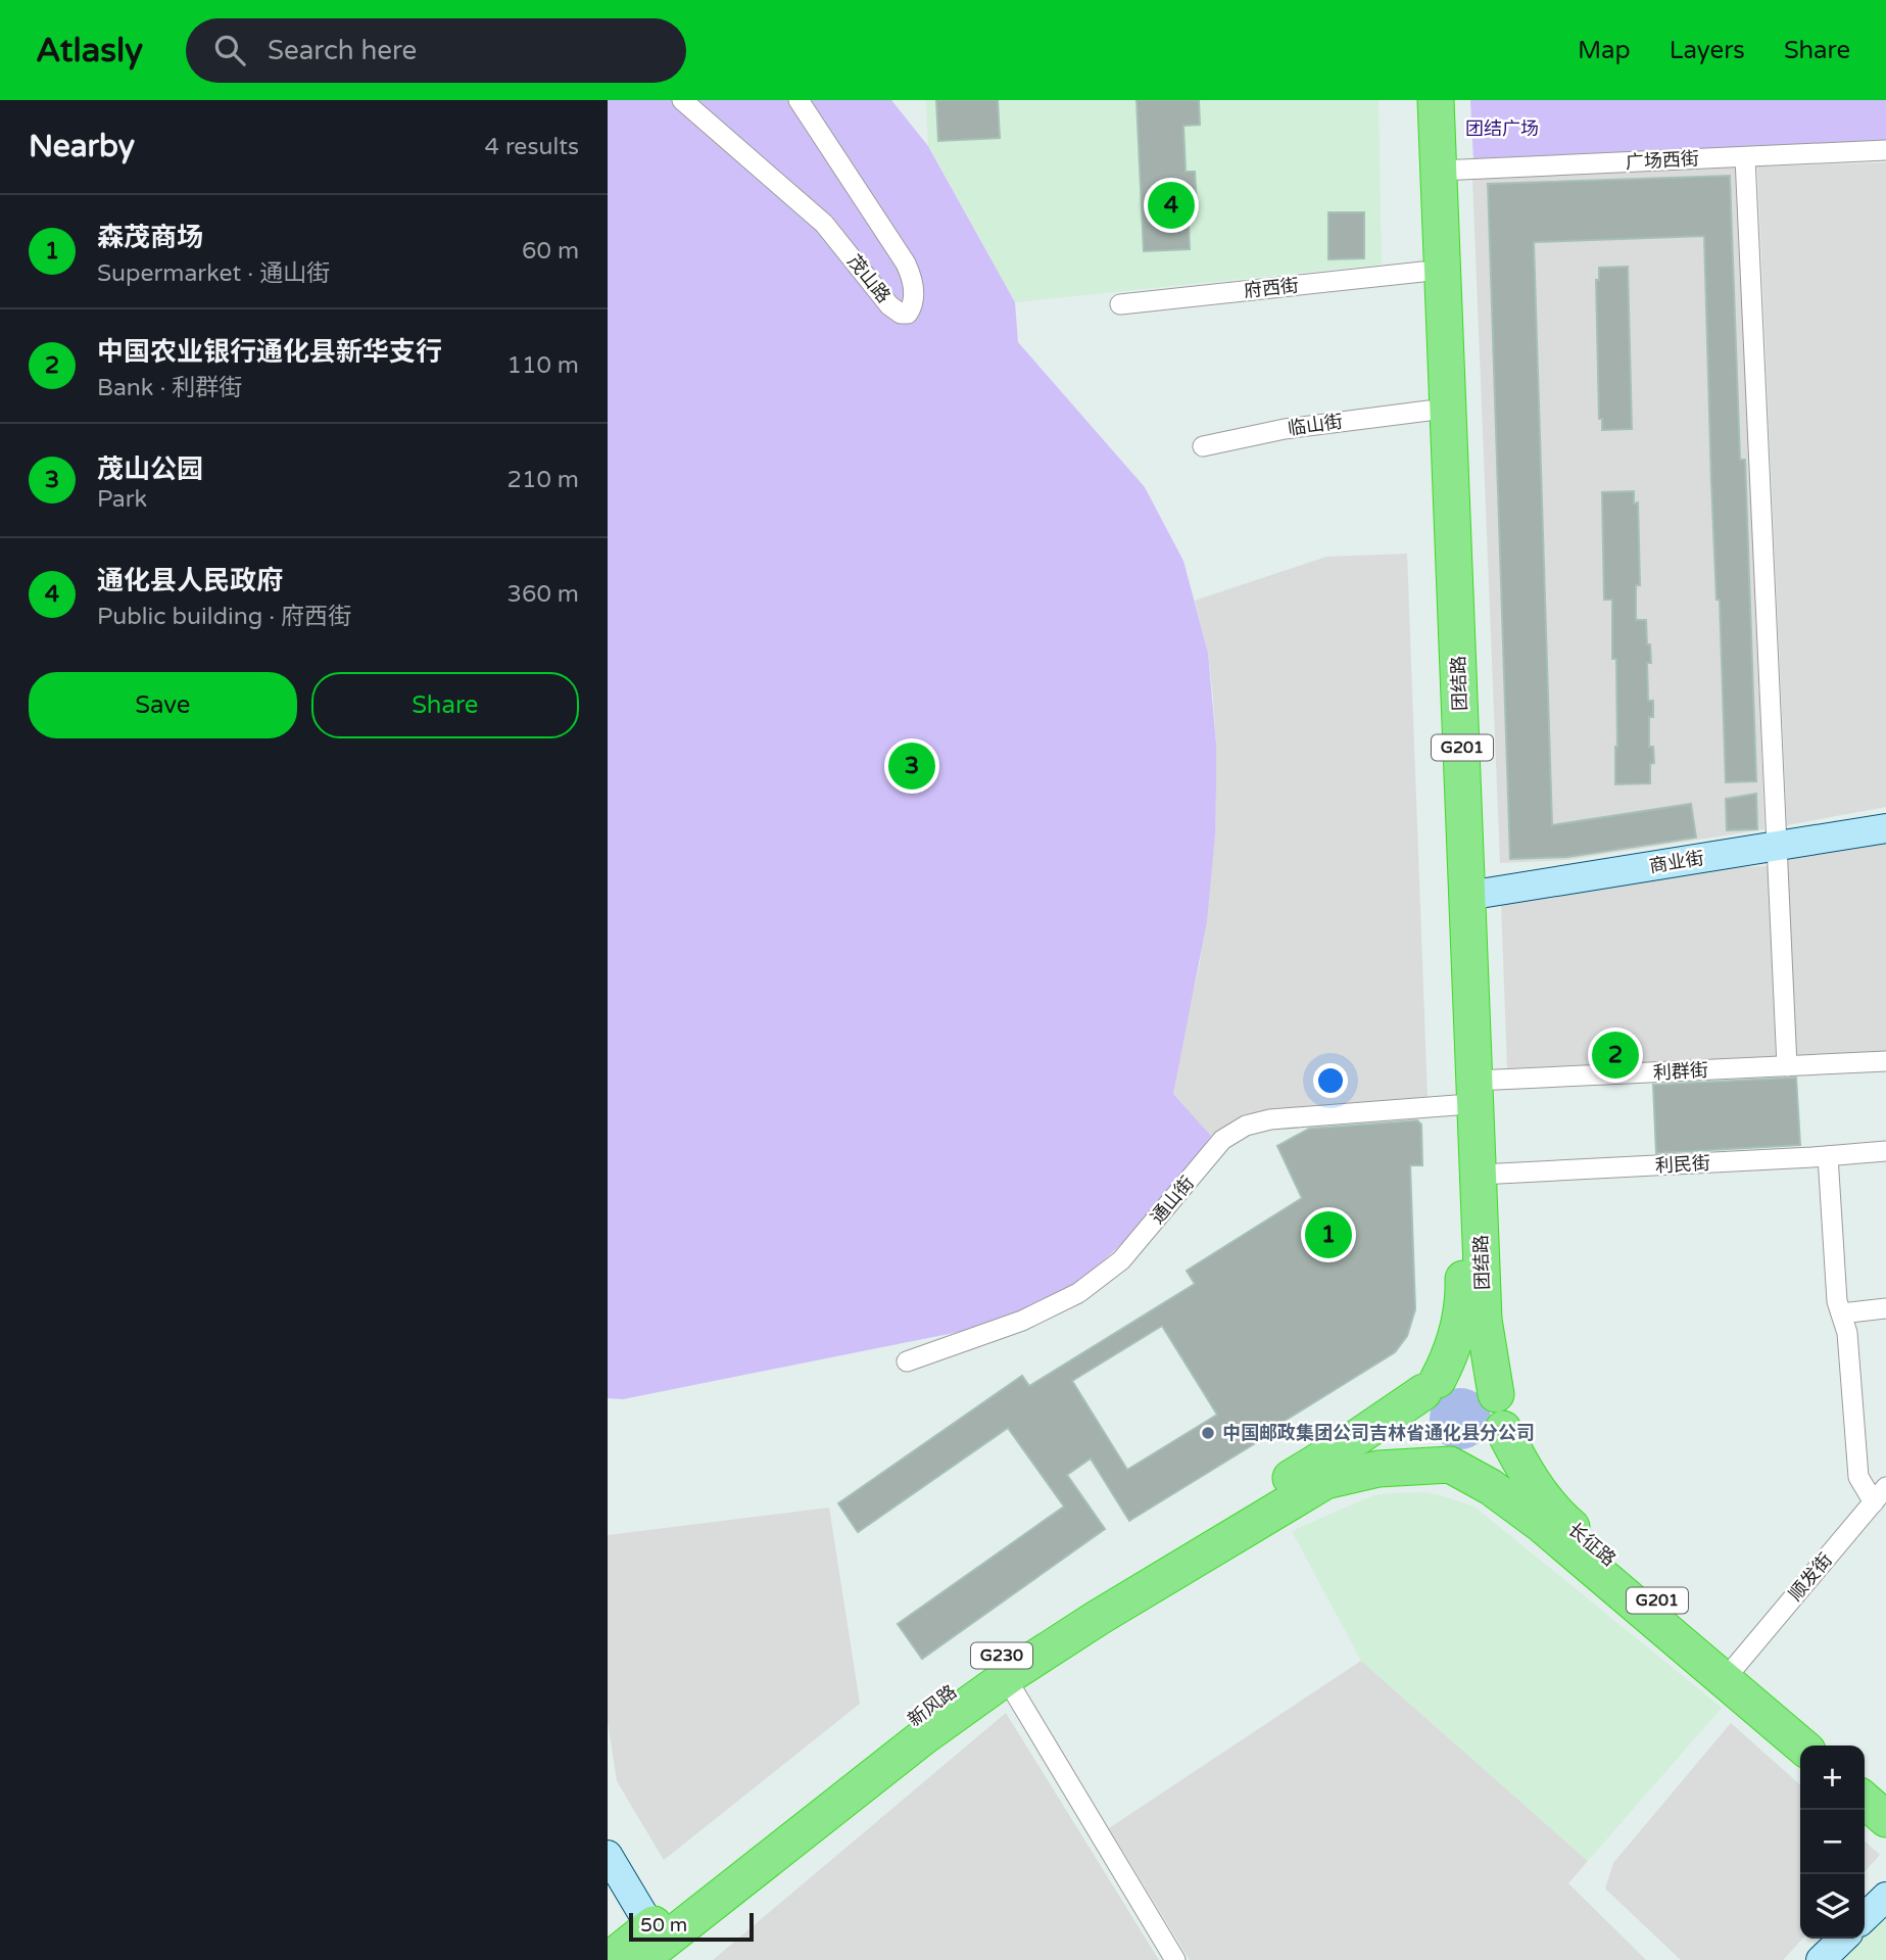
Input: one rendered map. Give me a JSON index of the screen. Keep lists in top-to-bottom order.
{
  "streets": {
    "highway": [
      "团结路",
      "G201",
      "长征路",
      "G230",
      "新风路"
    ],
    "street": [
      "广场西街",
      "茂山路",
      "府西街",
      "临山街",
      "商业街",
      "利群街",
      "利民街",
      "通山街",
      "顺发街"
    ]
  },
  "crossings": [
    ["广场西街", "团结路"],
    ["府西街", "团结路"],
    ["临山街", "团结路"],
    ["团结路", "商业街"],
    ["团结路", "利群街"],
    ["团结路", "利民街"],
    ["团结路", "通山街"],
    ["团结路", "长征路"],
    ["团结路", "新风路"],
    ["利群街", "通山街"],
    ["长征路", "顺发街"],
    ["长征路", "新风路"]
  ],
  "parks": ["团结广场"],
  "places": ["中国邮政集团公司吉林省通化县分公司"],
  "scale_bar": "50 m",
  "page": {
    "header": "Atlasly",
    "search": "Search here",
    "nav": ["Map", "Layers", "Share"],
    "heading": ["Nearby", "4 results"],
    "pins": [
      "4",
      "3",
      "2",
      "1"
    ],
    "list": [
      {
        "mark": "1",
        "name": "森茂商场",
        "note": "Supermarket · 通山街",
        "value": "60 m"
      },
      {
        "mark": "2",
        "name": "中国农业银行通化县新华支行",
        "note": "Bank · 利群街",
        "value": "110 m"
      },
      {
        "mark": "3",
        "name": "茂山公园",
        "note": "Park",
        "value": "210 m"
      },
      {
        "mark": "4",
        "name": "通化县人民政府",
        "note": "Public building · 府西街",
        "value": "360 m"
      }
    ],
    "buttons": ["Save", "Share"],
    "map_buttons": ["+", "−"],
    "scale": "50 m"
  }
}
